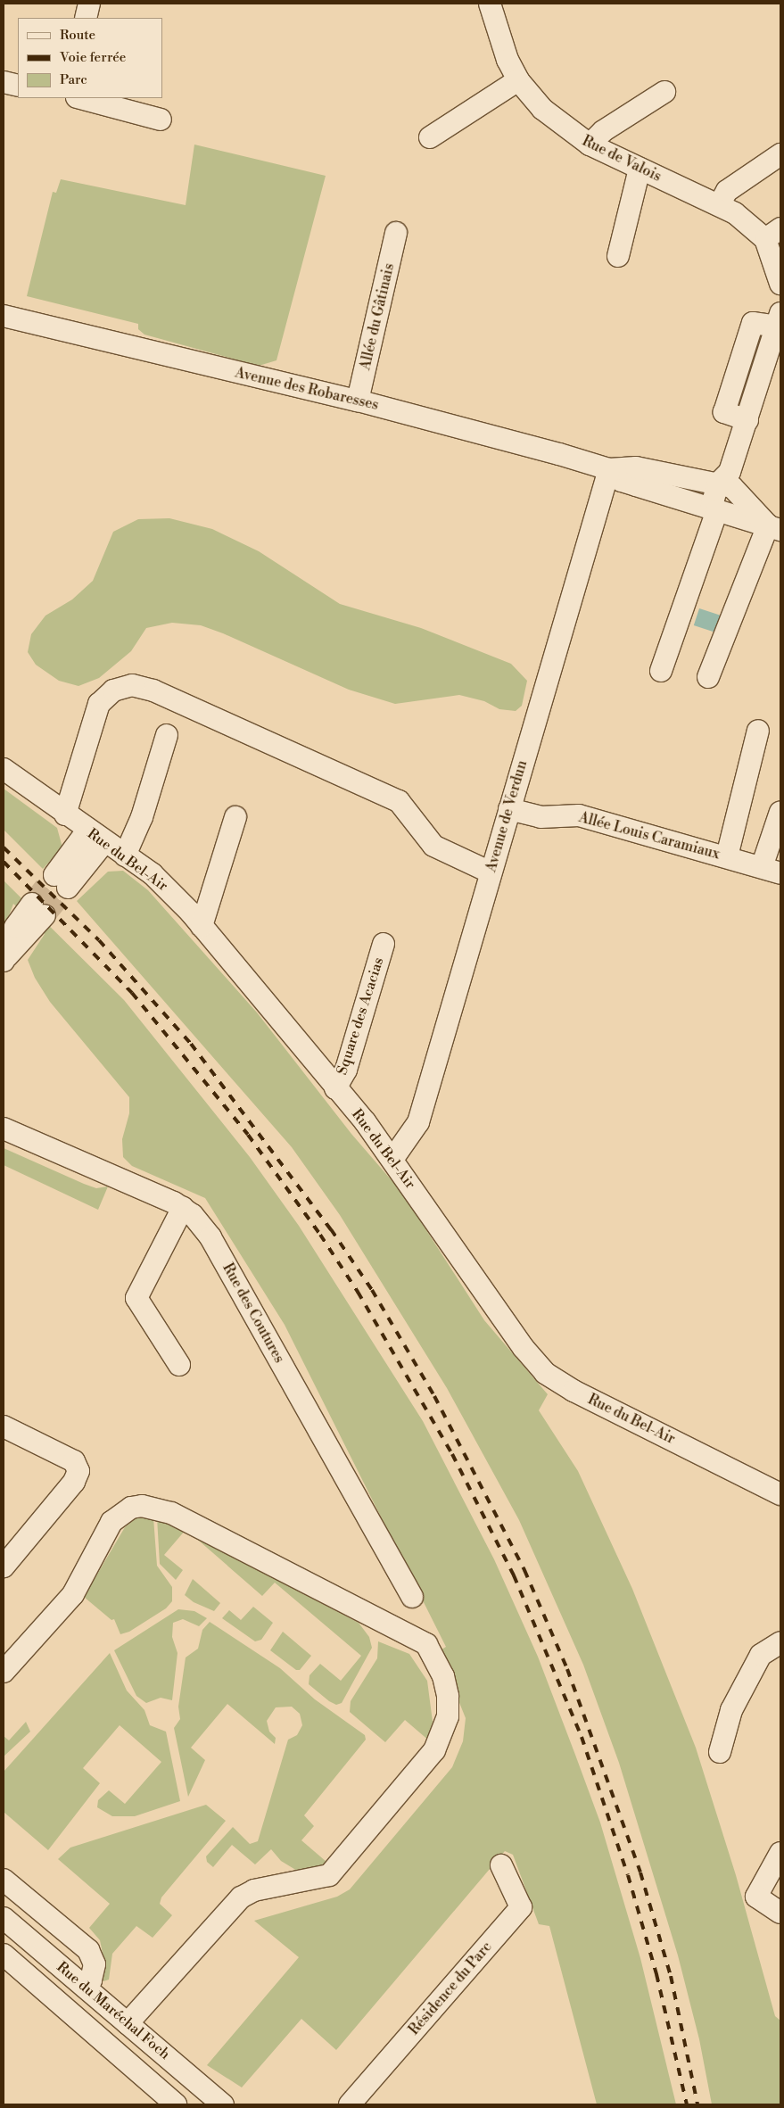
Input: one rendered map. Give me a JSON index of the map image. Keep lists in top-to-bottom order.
{
  "streets": {
    "street": [
      "Rue de Valois",
      "Allée du Gâtinais",
      "Avenue des Robaresses",
      "Avenue de Verdun",
      "Allée Louis Caramiaux",
      "Rue du Bel-Air",
      "Square des Acacias",
      "Rue des Coutures",
      "Résidence du Parc",
      "Rue du Maréchal Foch"
    ]
  },
  "crossings": [
    ["Allée du Gâtinais", "Avenue des Robaresses"],
    ["Avenue des Robaresses", "Avenue de Verdun"],
    ["Avenue de Verdun", "Allée Louis Caramiaux"],
    ["Avenue de Verdun", "Rue du Bel-Air"],
    ["Rue du Bel-Air", "Square des Acacias"]
  ],
  "legend": ["Route", "Voie ferrée", "Parc"]
}
